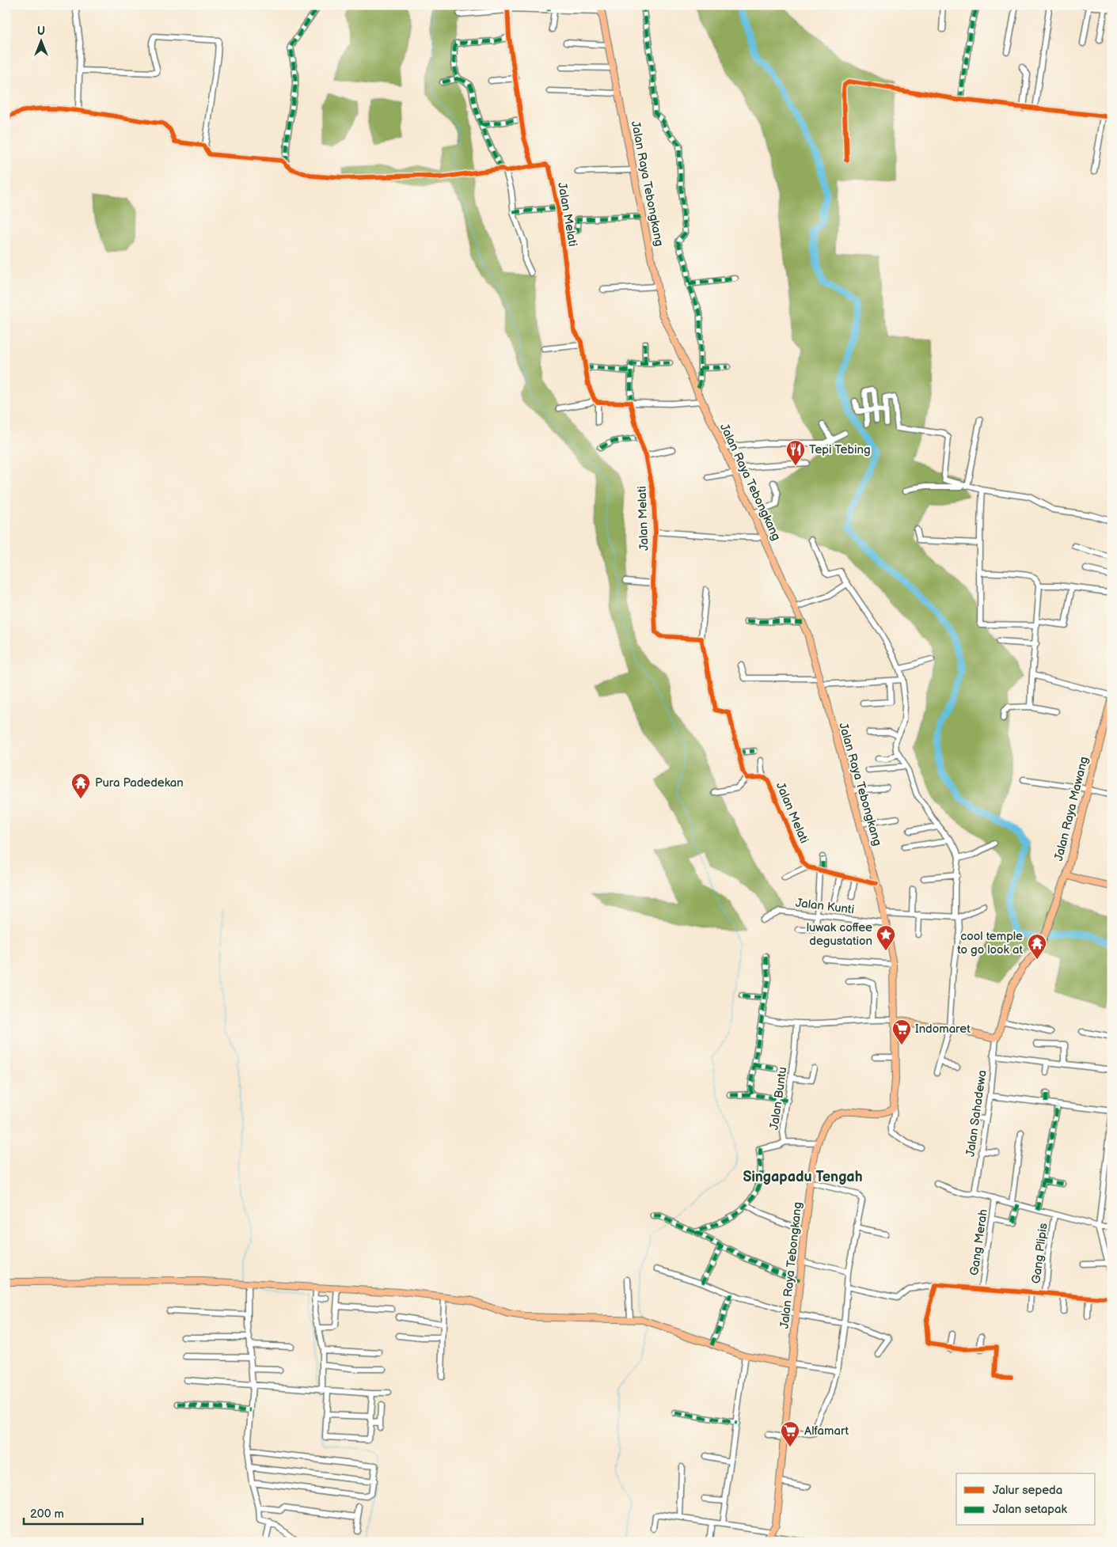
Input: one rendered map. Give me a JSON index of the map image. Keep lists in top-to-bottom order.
{
  "streets": {
    "main road": ["Jalan Raya Tebongkang", "Jalan Raya Mawang"],
    "street": [
      "Jalan Melati",
      "Jalan Kunti",
      "Jalan Buntu",
      "Jalan Sahadewa",
      "Gang Merah",
      "Gang Plipis"
    ]
  },
  "crossings": [
    ["Jalan Raya Tebongkang", "Jalan Kunti"],
    ["Jalan Raya Tebongkang", "Jalan Buntu"],
    ["Jalan Raya Mawang", "Jalan Sahadewa"]
  ],
  "districts": ["Singapadu Tengah"],
  "places": {
    "restaurant": ["Tepi Tebing"],
    "temple": ["Pura Padedekan", "cool temple to go look at"],
    "place": ["luwak coffee degustation"],
    "supermarket": ["Indomaret", "Alfamart"]
  },
  "legend": ["Jalur sepeda", "Jalan setapak"],
  "scale_bar": "200 m",
  "north": "top"
}
